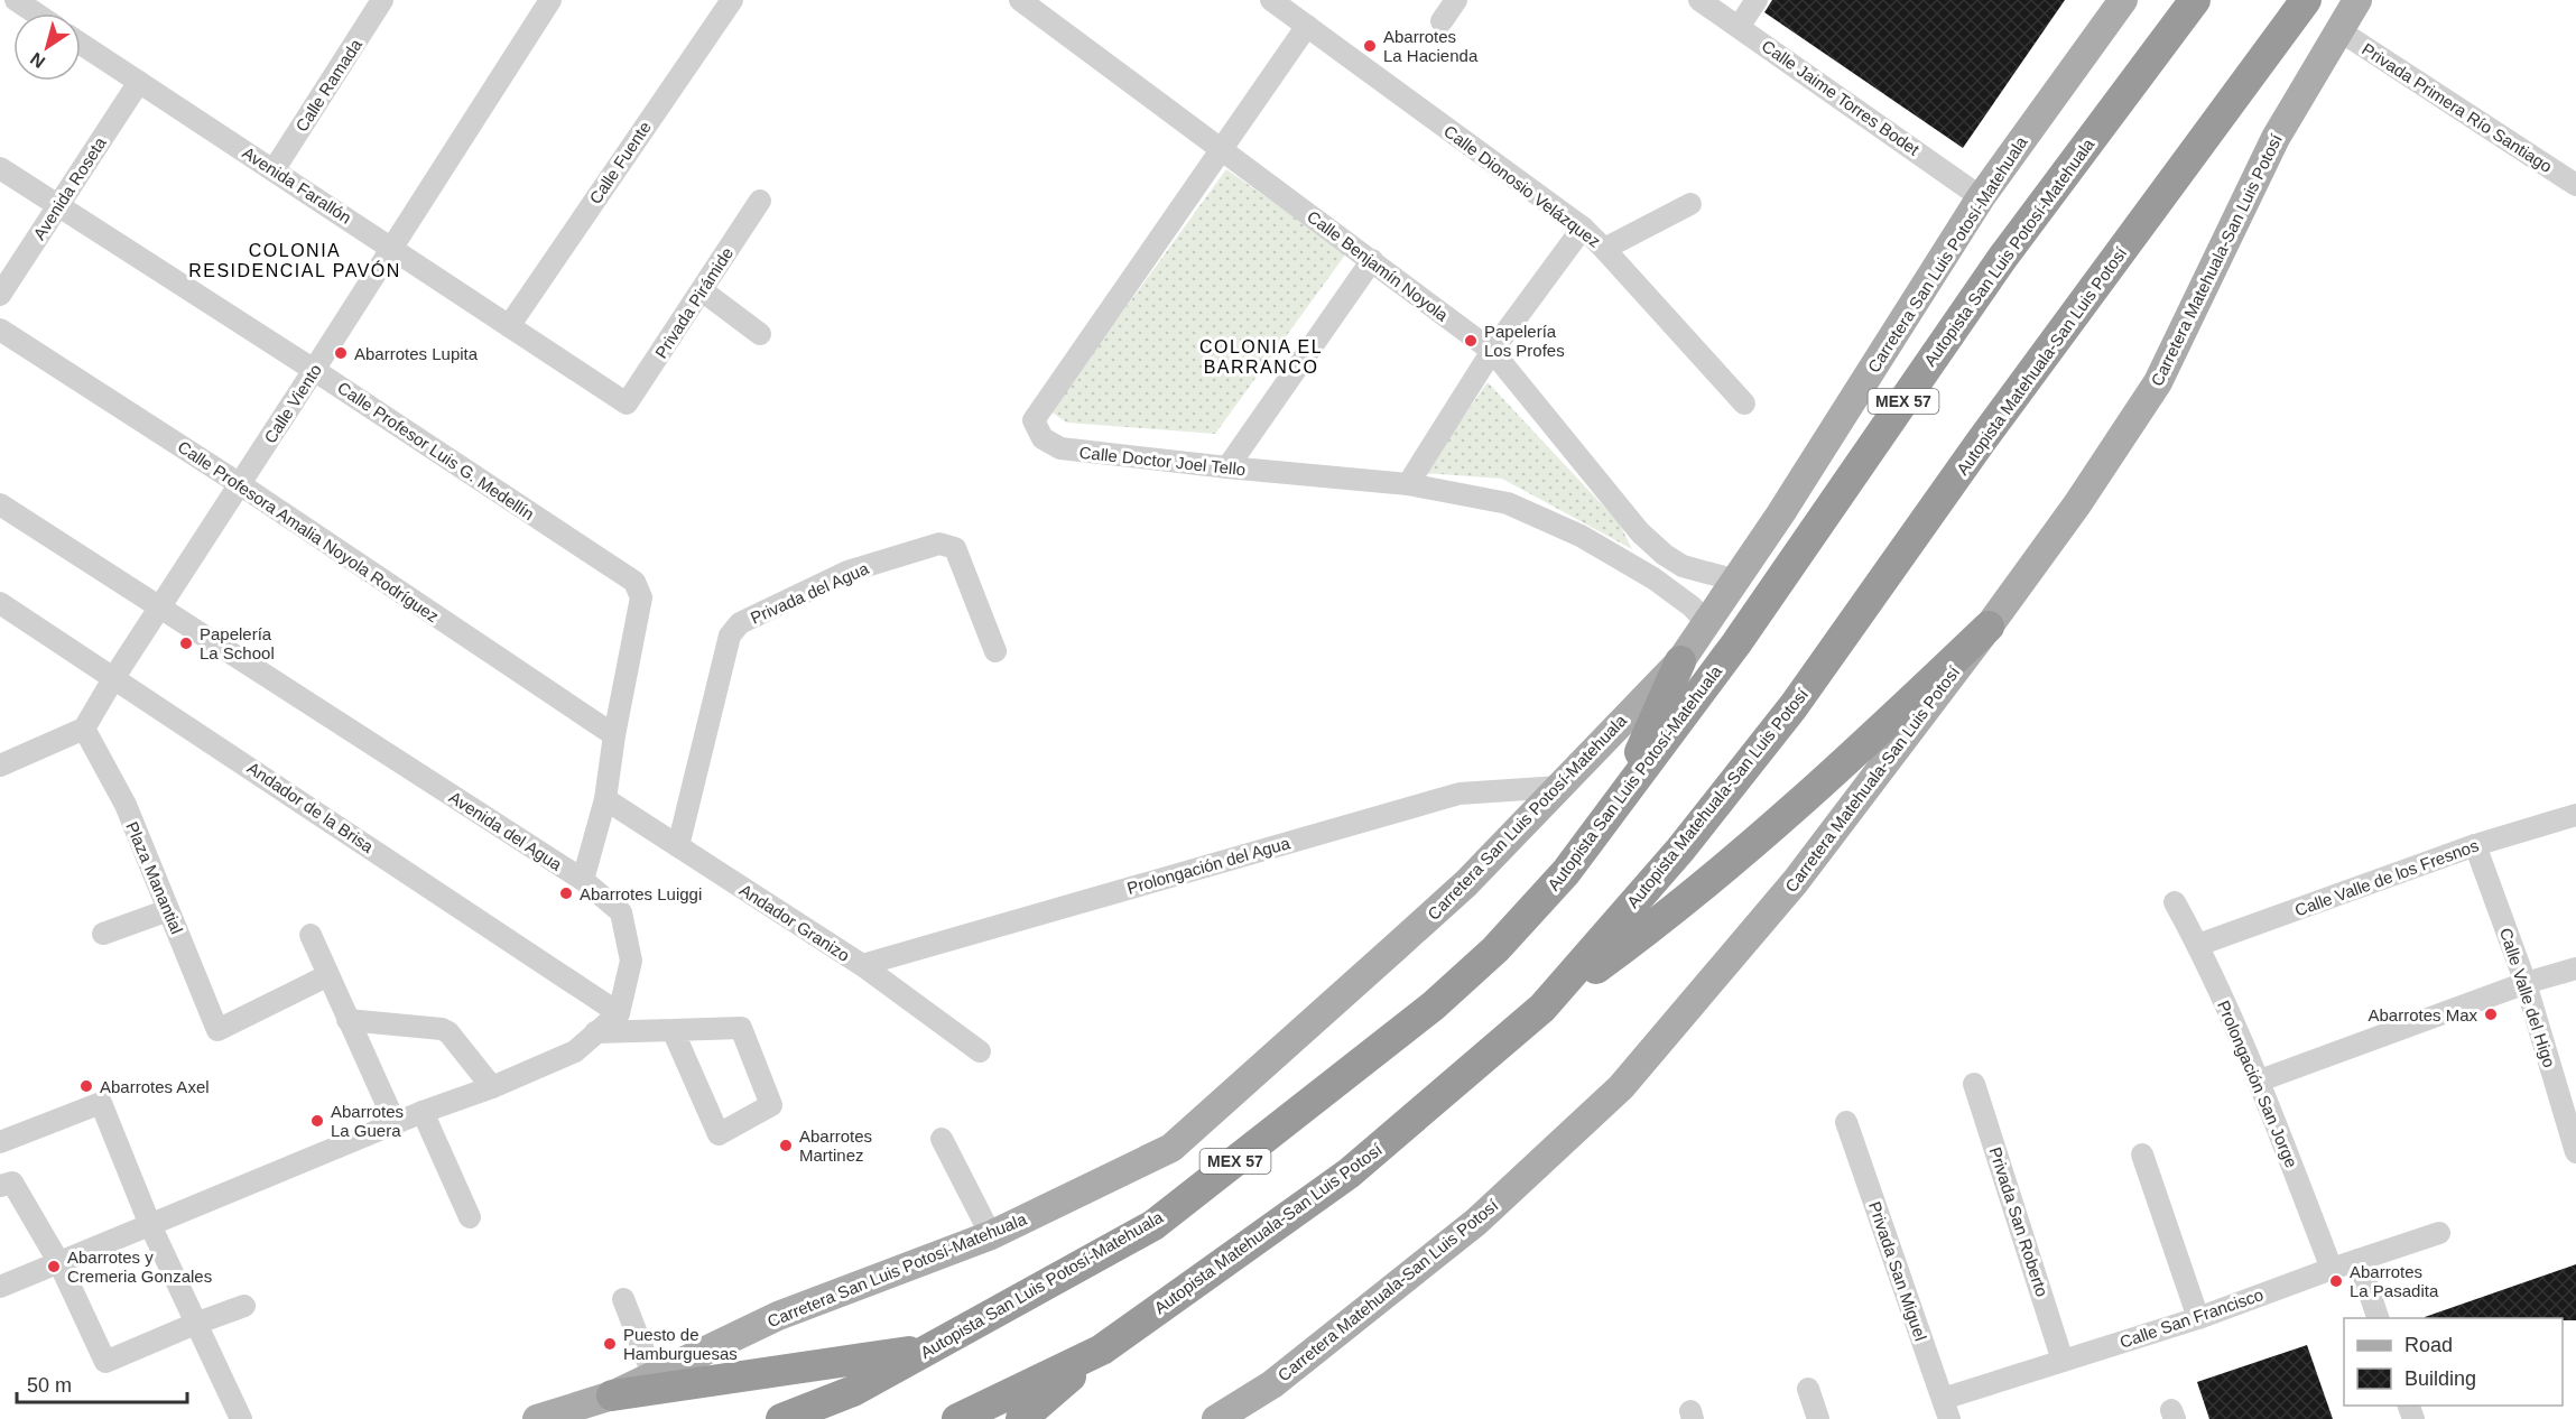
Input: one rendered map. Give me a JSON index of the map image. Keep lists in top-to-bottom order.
{
  "streets": {
    "highway": ["Autopista San Luis Potosí-Matehuala", "Autopista Matehuala-San Luis Potosí", "MEX 57"],
    "main road": ["Carretera San Luis Potosí-Matehuala", "Carretera Matehuala-San Luis Potosí"],
    "street": [
      "Calle Ramada",
      "Calle Jaime Torres Bodet",
      "Privada Primera Río Santiago",
      "Calle Fuente",
      "Avenida Farallón",
      "Calle Dionosio Velázquez",
      "Avenida Roseta",
      "Calle Benjamín Noyola",
      "Privada Pirámide",
      "Calle Viento",
      "Calle Profesor Luis G. Medellín",
      "Calle Doctor Joel Tello",
      "Calle Profesora Amalia Noyola Rodríguez",
      "Privada del Agua",
      "Andador de la Brisa",
      "Avenida del Agua",
      "Prolongación del Agua",
      "Plaza Manantial",
      "Calle Valle de los Fresnos",
      "Andador Granizo",
      "Calle Valle del Higo",
      "Prolongación San Jorge",
      "Privada San Roberto",
      "Privada San Miguel",
      "Calle San Francisco"
    ]
  },
  "crossings": [
    ["Calle Ramada", "Avenida Farallón"],
    ["Calle Jaime Torres Bodet", "Carretera San Luis Potosí-Matehuala"],
    ["Privada Primera Río Santiago", "Carretera Matehuala-San Luis Potosí"],
    ["Calle Fuente", "Avenida Farallón"],
    ["Avenida Farallón", "Avenida Roseta"],
    ["Avenida Farallón", "Privada Pirámide"],
    ["Avenida Farallón", "Calle Viento"],
    ["Calle Dionosio Velázquez", "Calle Doctor Joel Tello"],
    ["Avenida Roseta", "Calle Profesor Luis G. Medellín"],
    ["Carretera San Luis Potosí-Matehuala", "Calle Benjamín Noyola"],
    ["Carretera San Luis Potosí-Matehuala", "Calle Doctor Joel Tello"],
    ["Carretera San Luis Potosí-Matehuala", "Prolongación del Agua"],
    ["Calle Benjamín Noyola", "Calle Doctor Joel Tello"],
    ["Calle Viento", "Calle Profesor Luis G. Medellín"],
    ["Calle Viento", "Calle Profesora Amalia Noyola Rodríguez"],
    ["Calle Viento", "Andador de la Brisa"],
    ["Calle Viento", "Avenida del Agua"],
    ["Calle Viento", "Plaza Manantial"],
    ["Calle Profesor Luis G. Medellín", "Calle Profesora Amalia Noyola Rodríguez"],
    ["Privada del Agua", "Andador Granizo"],
    ["Andador de la Brisa", "Avenida del Agua"],
    ["Prolongación del Agua", "Andador Granizo"],
    ["Calle Valle de los Fresnos", "Calle Valle del Higo"],
    ["Calle Valle de los Fresnos", "Prolongación San Jorge"],
    ["Prolongación San Jorge", "Calle San Francisco"],
    ["Privada San Roberto", "Calle San Francisco"],
    ["Privada San Miguel", "Calle San Francisco"]
  ],
  "districts": ["COLONIA RESIDENCIAL PAVÓN", "COLONIA EL BARRANCO"],
  "places": [
    "Abarrotes La Hacienda",
    "Papelería Los Profes",
    "Abarrotes Lupita",
    "Papelería La School",
    "Abarrotes Luiggi",
    "Abarrotes Max",
    "Abarrotes Axel",
    "Abarrotes La Guera",
    "Abarrotes Martinez",
    "Abarrotes y Cremeria Gonzales",
    "Abarrotes La Pasadita",
    "Puesto de Hamburguesas"
  ],
  "legend": ["Road", "Building"],
  "scale_bar": "50 m",
  "north": "bottom left"
}
